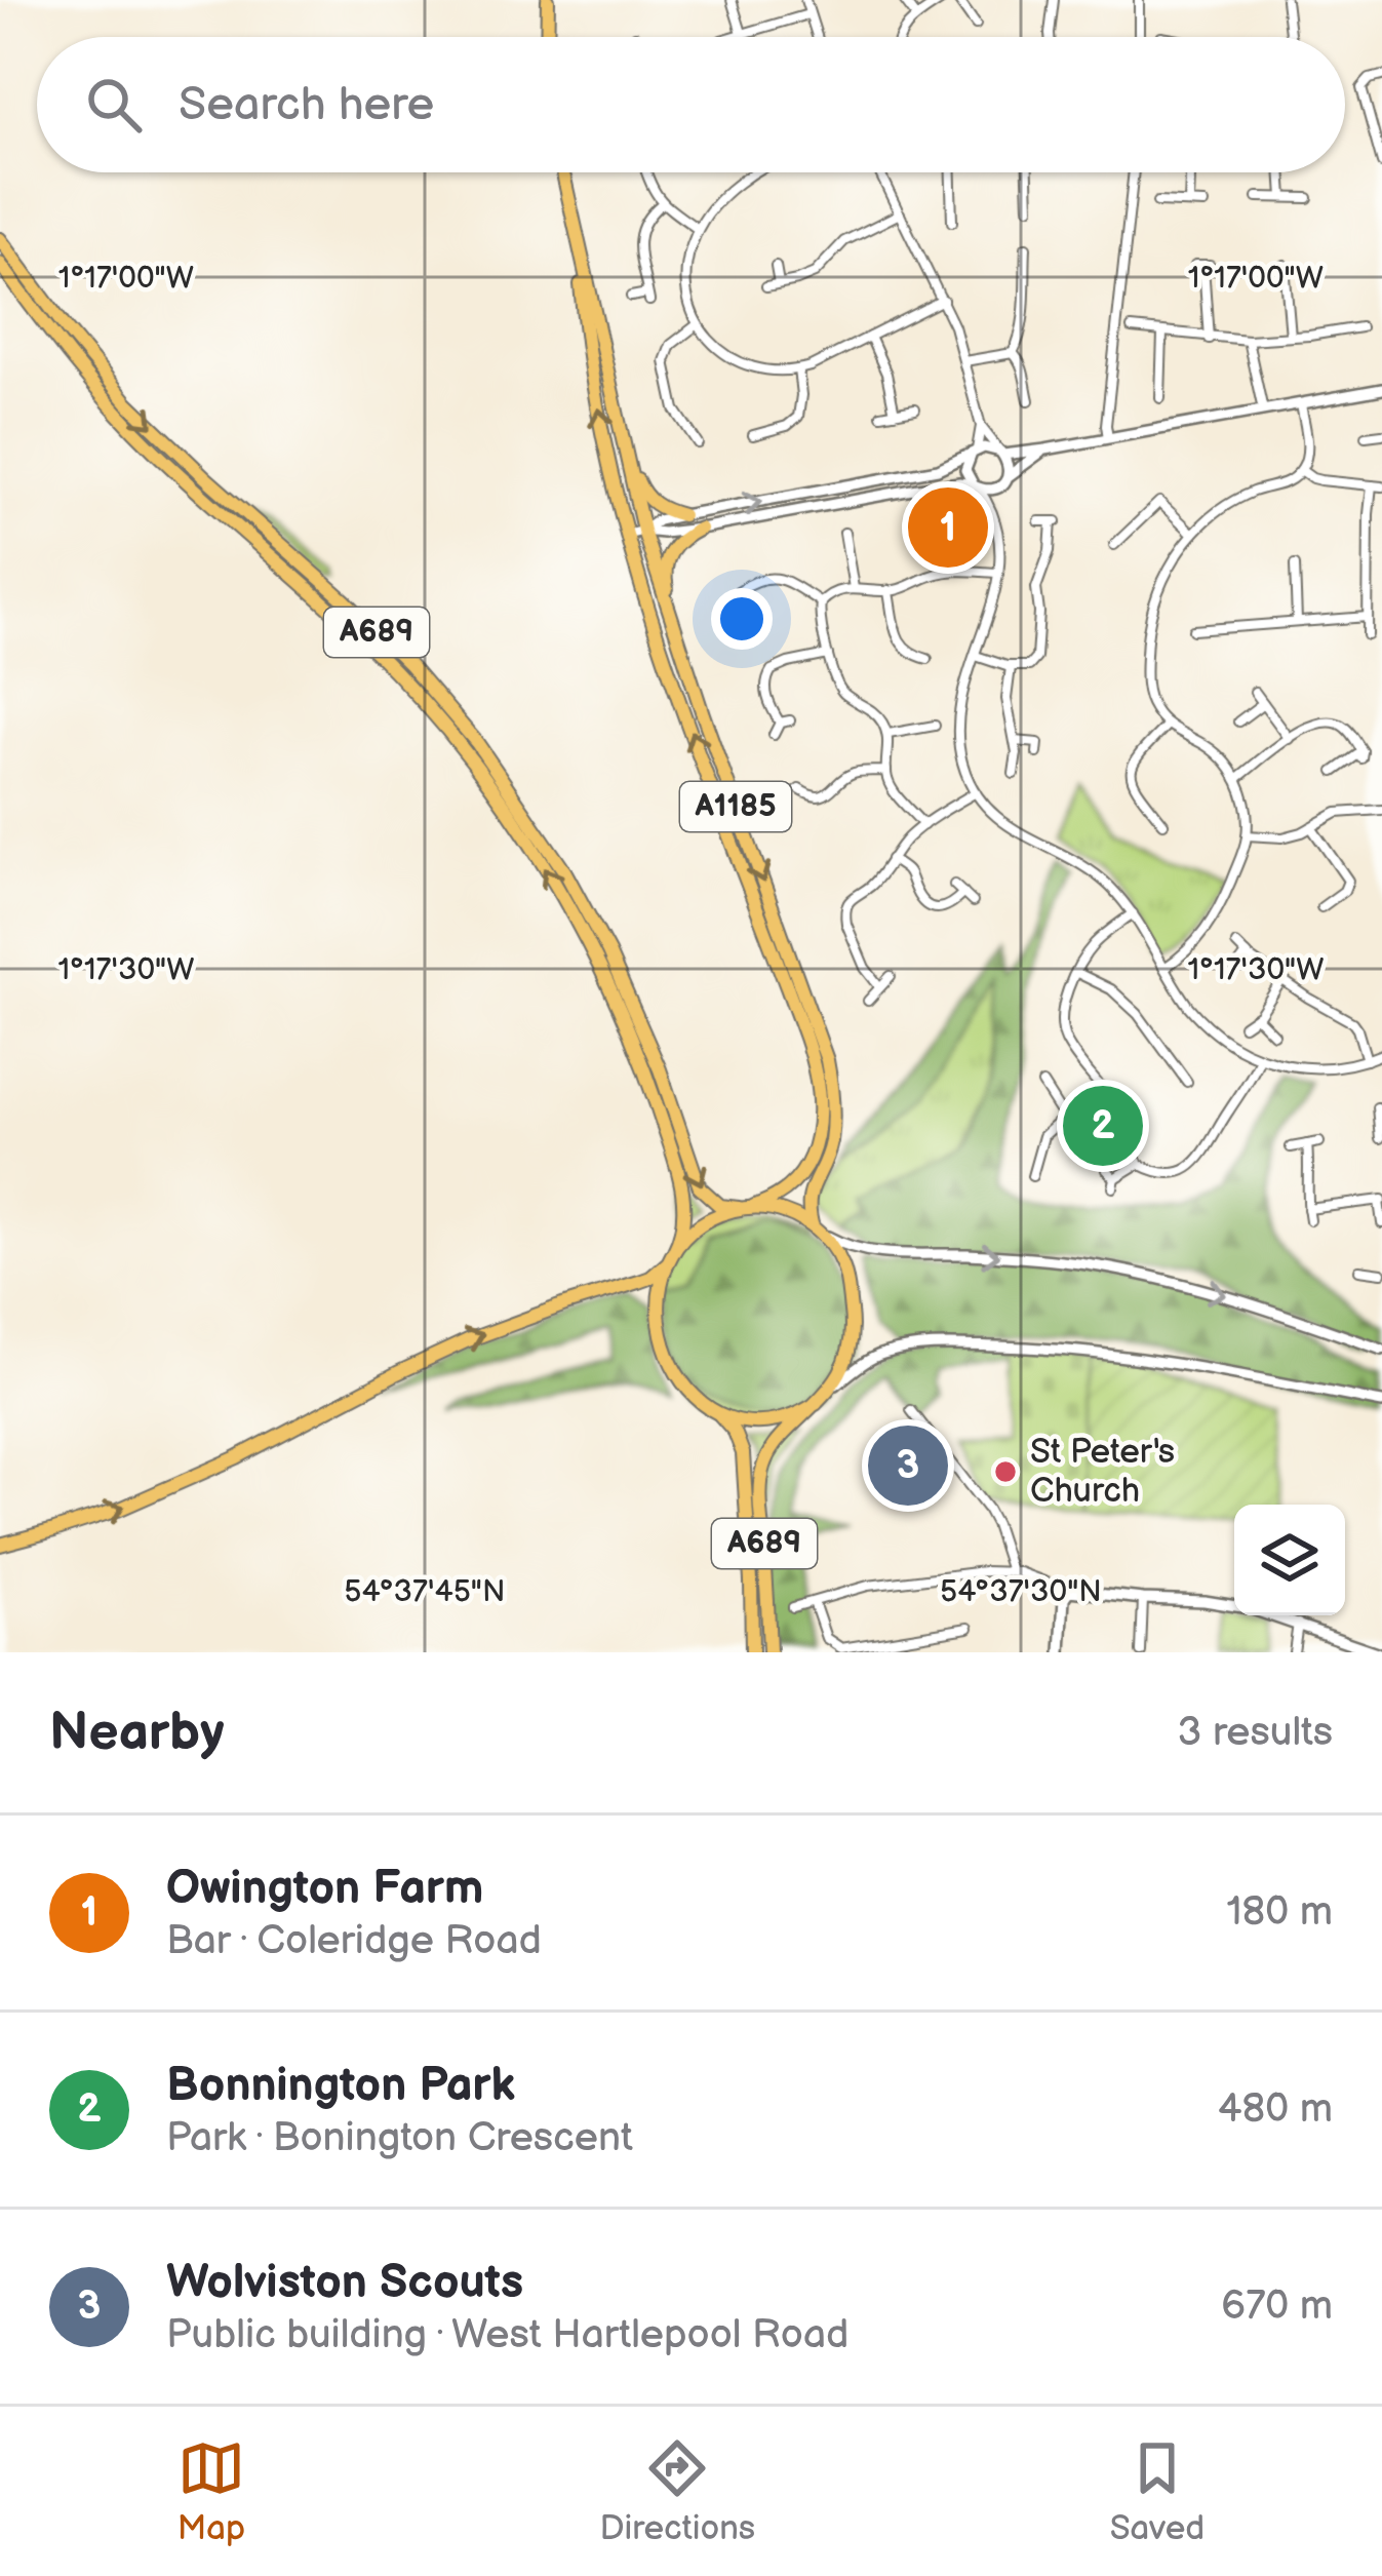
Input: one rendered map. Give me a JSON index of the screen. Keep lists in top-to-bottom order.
{
  "streets": {
    "main road": ["A689", "A1185"]
  },
  "crossings": [
    ["A689", "A1185"]
  ],
  "places": ["St Peter's Church"],
  "page": {
    "search": "Search here",
    "pins": ["1", "2", "3"],
    "heading": ["Nearby", "3 results"],
    "list": [
      {
        "mark": "1",
        "name": "Owington Farm",
        "note": "Bar · Coleridge Road",
        "value": "180 m"
      },
      {
        "mark": "2",
        "name": "Bonnington Park",
        "note": "Park · Bonington Crescent",
        "value": "480 m"
      },
      {
        "mark": "3",
        "name": "Wolviston Scouts",
        "note": "Public building · West Hartlepool Road",
        "value": "670 m"
      }
    ],
    "nav": ["Map", "Directions", "Saved"]
  },
  "coordinates": [
    "1°17'00\"W",
    "1°17'30\"W",
    "54°37'45\"N",
    "54°37'30\"N"
  ]
}
